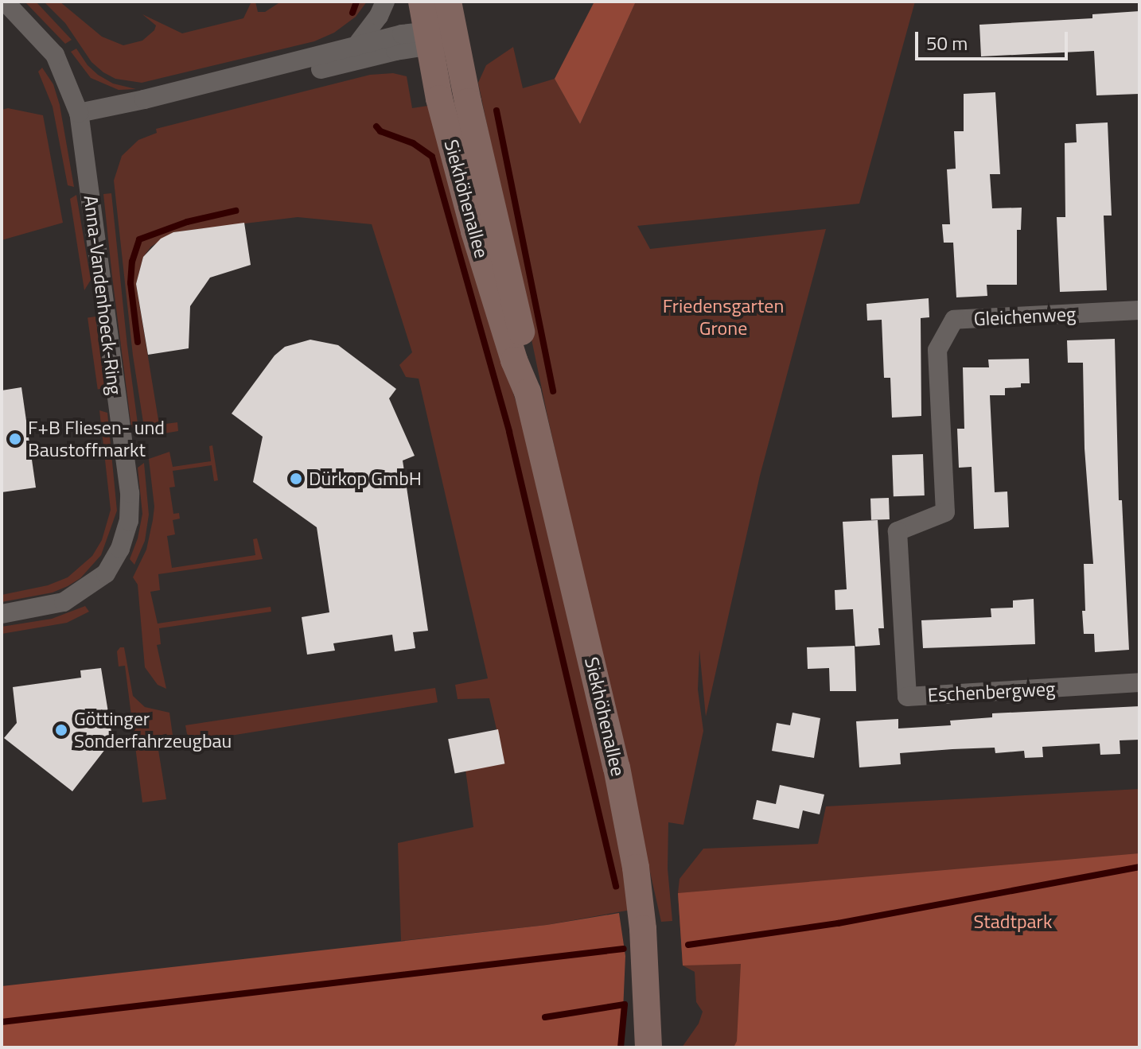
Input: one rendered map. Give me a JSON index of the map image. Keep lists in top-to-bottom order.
{
  "streets": {
    "main road": ["Siekhöhenallee"],
    "street": ["Anna-Vandenhoeck-Ring", "Gleichenweg", "Eschenbergweg"]
  },
  "crossings": [
    ["Gleichenweg", "Eschenbergweg"]
  ],
  "parks": ["Friedensgarten Grone", "Stadtpark"],
  "places": ["F+B Fliesen- und Baustoffmarkt", "Dürkop GmbH", "Göttinger Sonderfahrzeugbau"],
  "scale_bar": "50 m"
}
